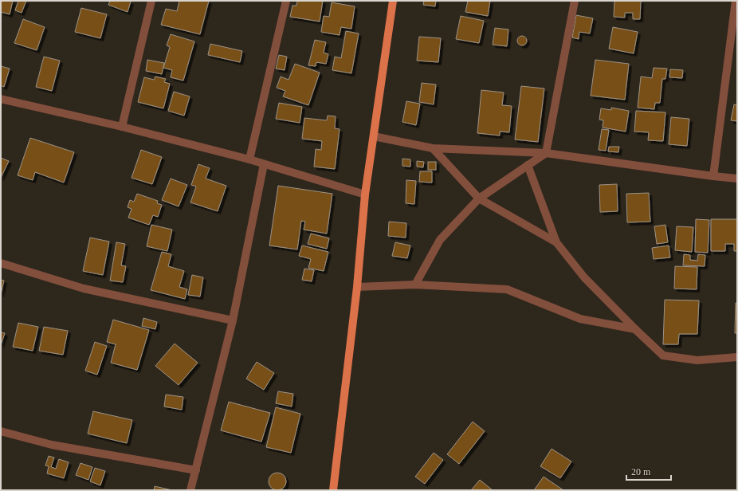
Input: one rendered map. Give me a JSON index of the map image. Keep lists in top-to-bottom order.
{
  "scale_bar": "20 m"
}
